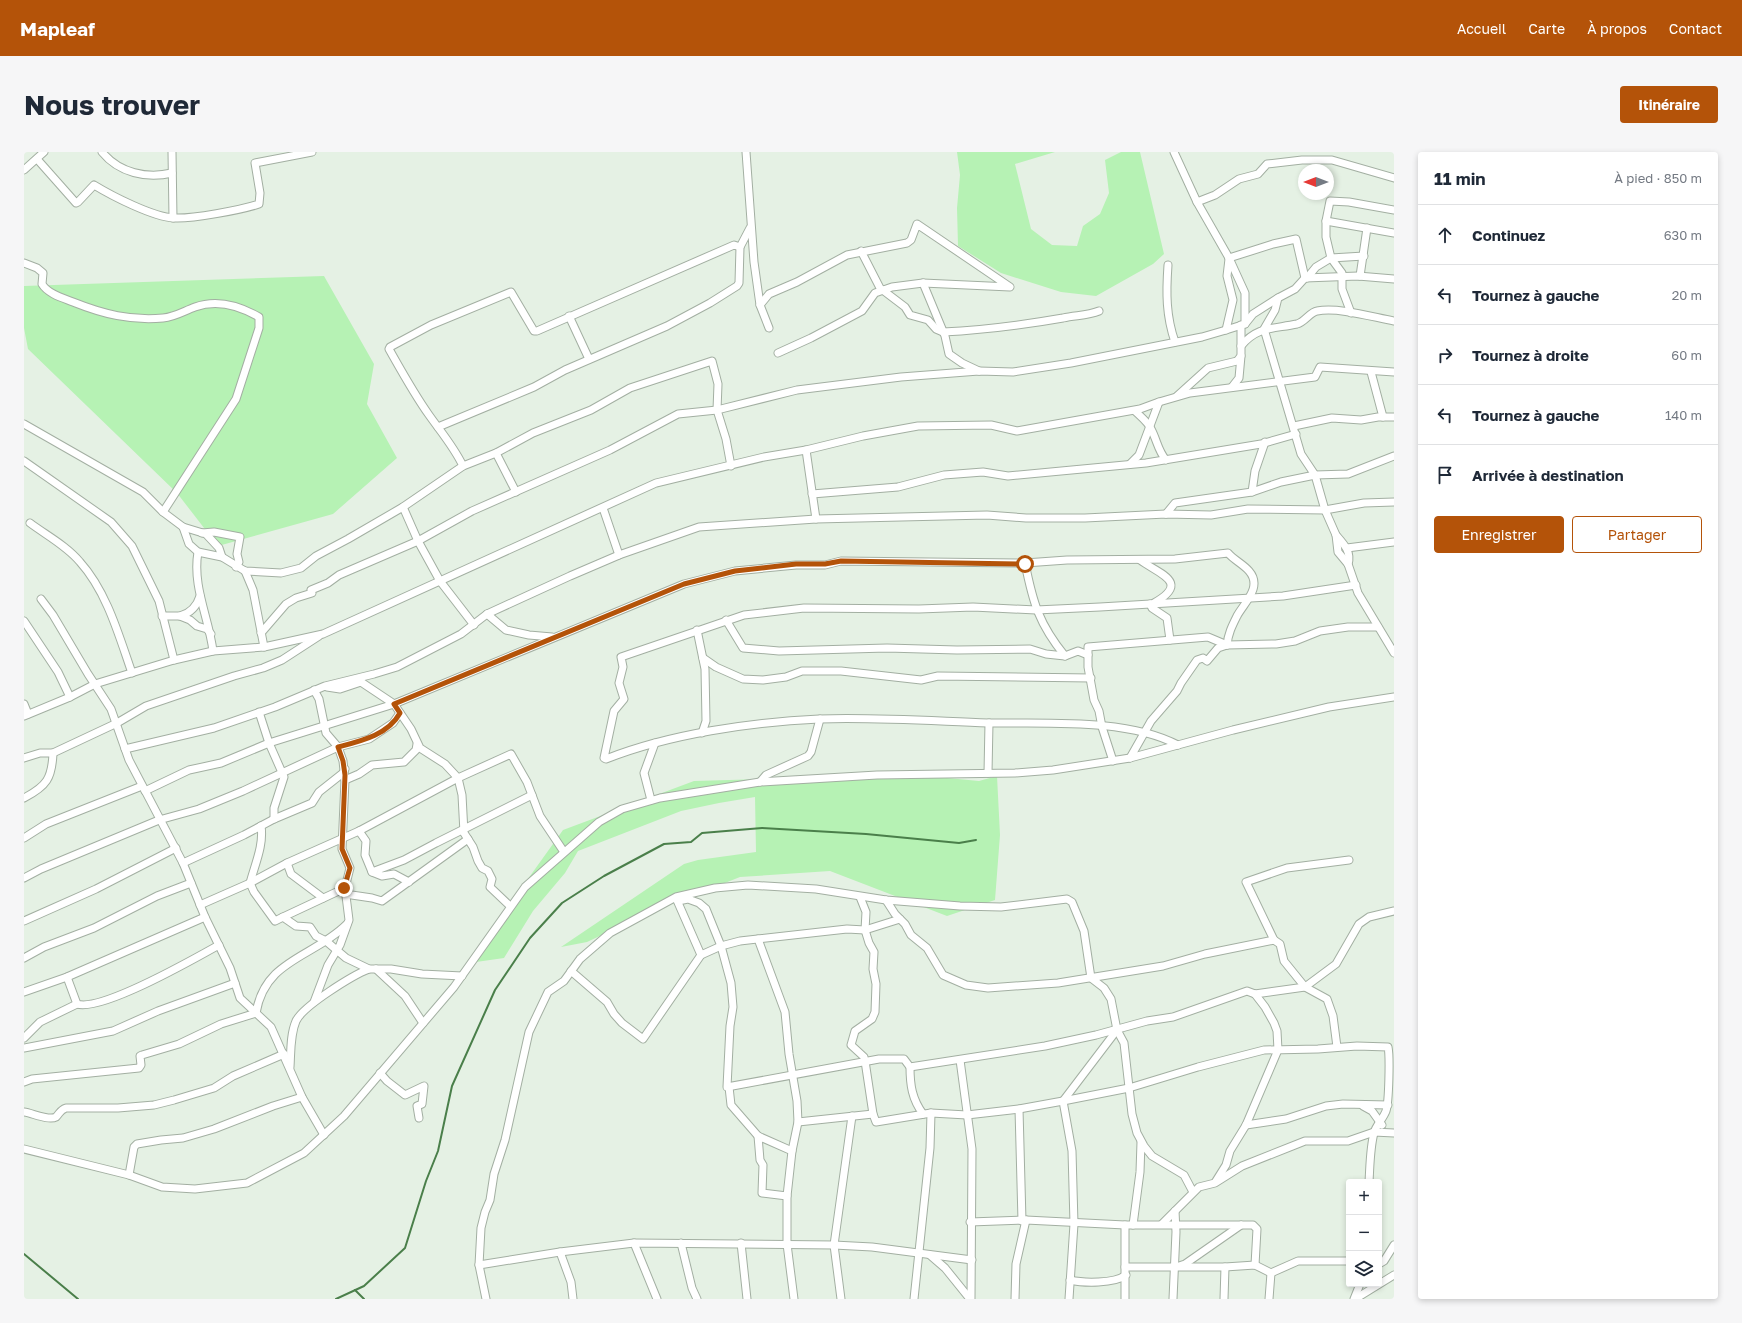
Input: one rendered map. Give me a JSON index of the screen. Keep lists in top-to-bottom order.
{
  "north": "left",
  "page": {
    "header": "Mapleaf",
    "nav": [
      "Accueil",
      "Carte",
      "À propos",
      "Contact"
    ],
    "buttons": [
      "Itinéraire",
      ["Enregistrer", "Partager"]
    ],
    "title": "Nous trouver",
    "heading": ["11 min", "À pied · 850 m"],
    "list": [
      ["Continuez", "630 m"],
      ["Tournez à gauche", "20 m"],
      ["Tournez à droite", "60 m"],
      ["Tournez à gauche", "140 m"],
      "Arrivée à destination"
    ],
    "map_buttons": ["+", "−"]
  }
}
